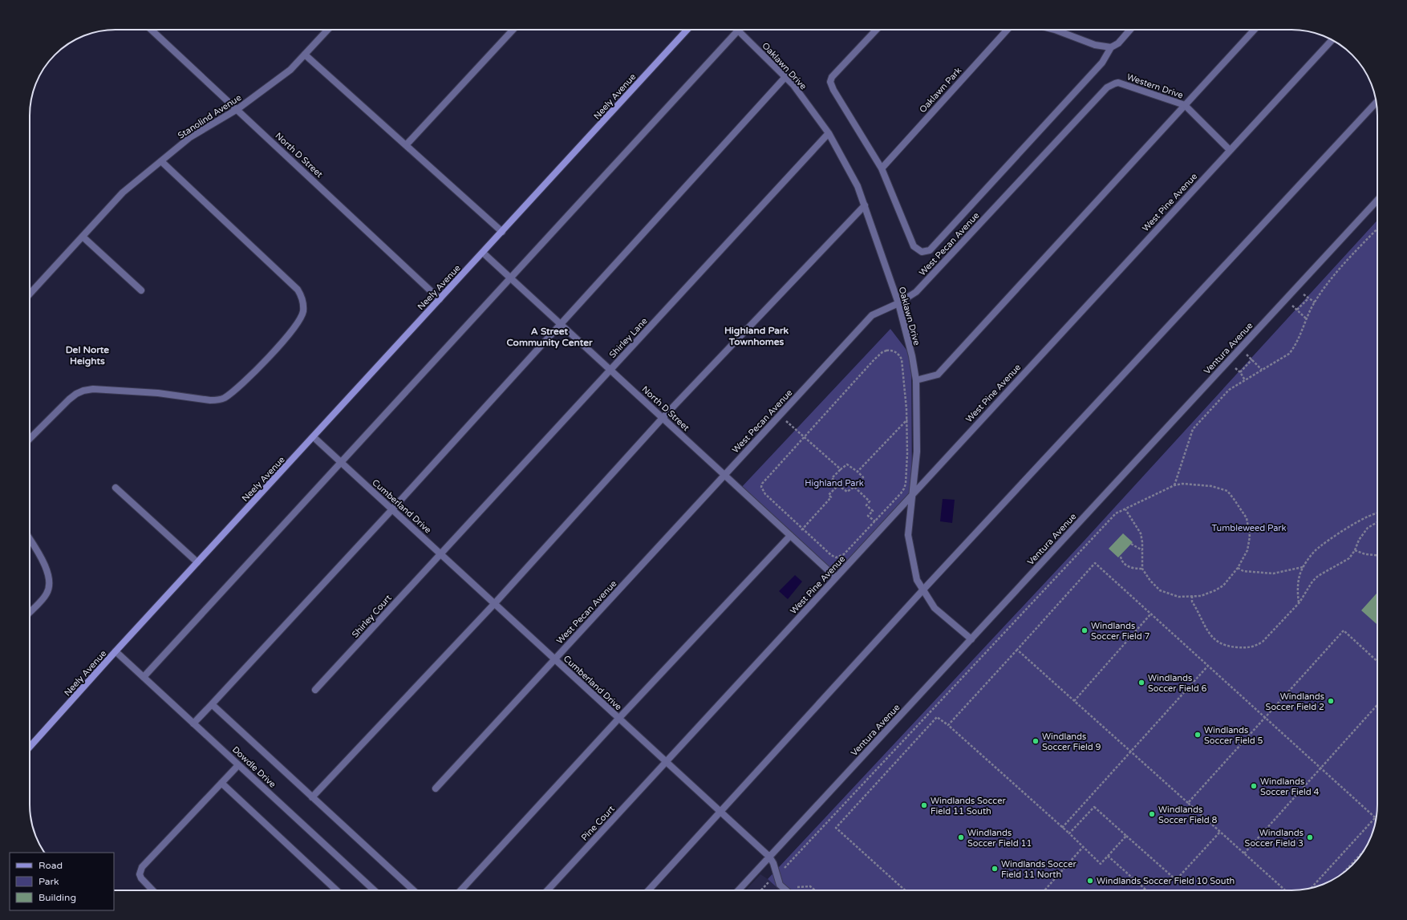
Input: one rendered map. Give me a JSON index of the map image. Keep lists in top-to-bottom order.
{
  "streets": {
    "street": [
      "Oaklawn Drive",
      "Western Drive",
      "Oaklawn Park",
      "Neely Avenue",
      "Stanolind Avenue",
      "North D Street",
      "West Pine Avenue",
      "West Pecan Avenue",
      "Shirley Lane",
      "Ventura Avenue",
      "Cumberland Drive",
      "Shirley Court",
      "Dowdle Drive",
      "Pine Court"
    ]
  },
  "crossings": [
    ["Oaklawn Drive", "West Pine Avenue"],
    ["Oaklawn Drive", "West Pecan Avenue"],
    ["Oaklawn Drive", "Shirley Lane"],
    ["Oaklawn Drive", "Ventura Avenue"],
    ["Western Drive", "West Pine Avenue"],
    ["Western Drive", "West Pecan Avenue"],
    ["Neely Avenue", "North D Street"],
    ["Neely Avenue", "Cumberland Drive"],
    ["Neely Avenue", "Dowdle Drive"],
    ["Stanolind Avenue", "North D Street"],
    ["North D Street", "West Pine Avenue"],
    ["North D Street", "West Pecan Avenue"],
    ["North D Street", "Shirley Lane"],
    ["West Pine Avenue", "Cumberland Drive"],
    ["West Pine Avenue", "Pine Court"],
    ["West Pecan Avenue", "Cumberland Drive"],
    ["Shirley Lane", "Cumberland Drive"],
    ["Shirley Lane", "Shirley Court"],
    ["Ventura Avenue", "Cumberland Drive"],
    ["Cumberland Drive", "Shirley Court"],
    ["Cumberland Drive", "Pine Court"]
  ],
  "districts": ["Highland Park Townhomes", "A Street Community Center", "Del Norte Heights"],
  "parks": ["Highland Park", "Tumbleweed Park"],
  "places": [
    "Windlands Soccer Field 7",
    "Windlands Soccer Field 6",
    "Windlands Soccer Field 2",
    "Windlands Soccer Field 5",
    "Windlands Soccer Field 9",
    "Windlands Soccer Field 4",
    "Windlands Soccer Field 11 South",
    "Windlands Soccer Field 8",
    "Windlands Soccer Field 11",
    "Windlands Soccer Field 3",
    "Windlands Soccer Field 11 North",
    "Windlands Soccer Field 10 South"
  ],
  "legend": ["Road", "Park", "Building"]
}
